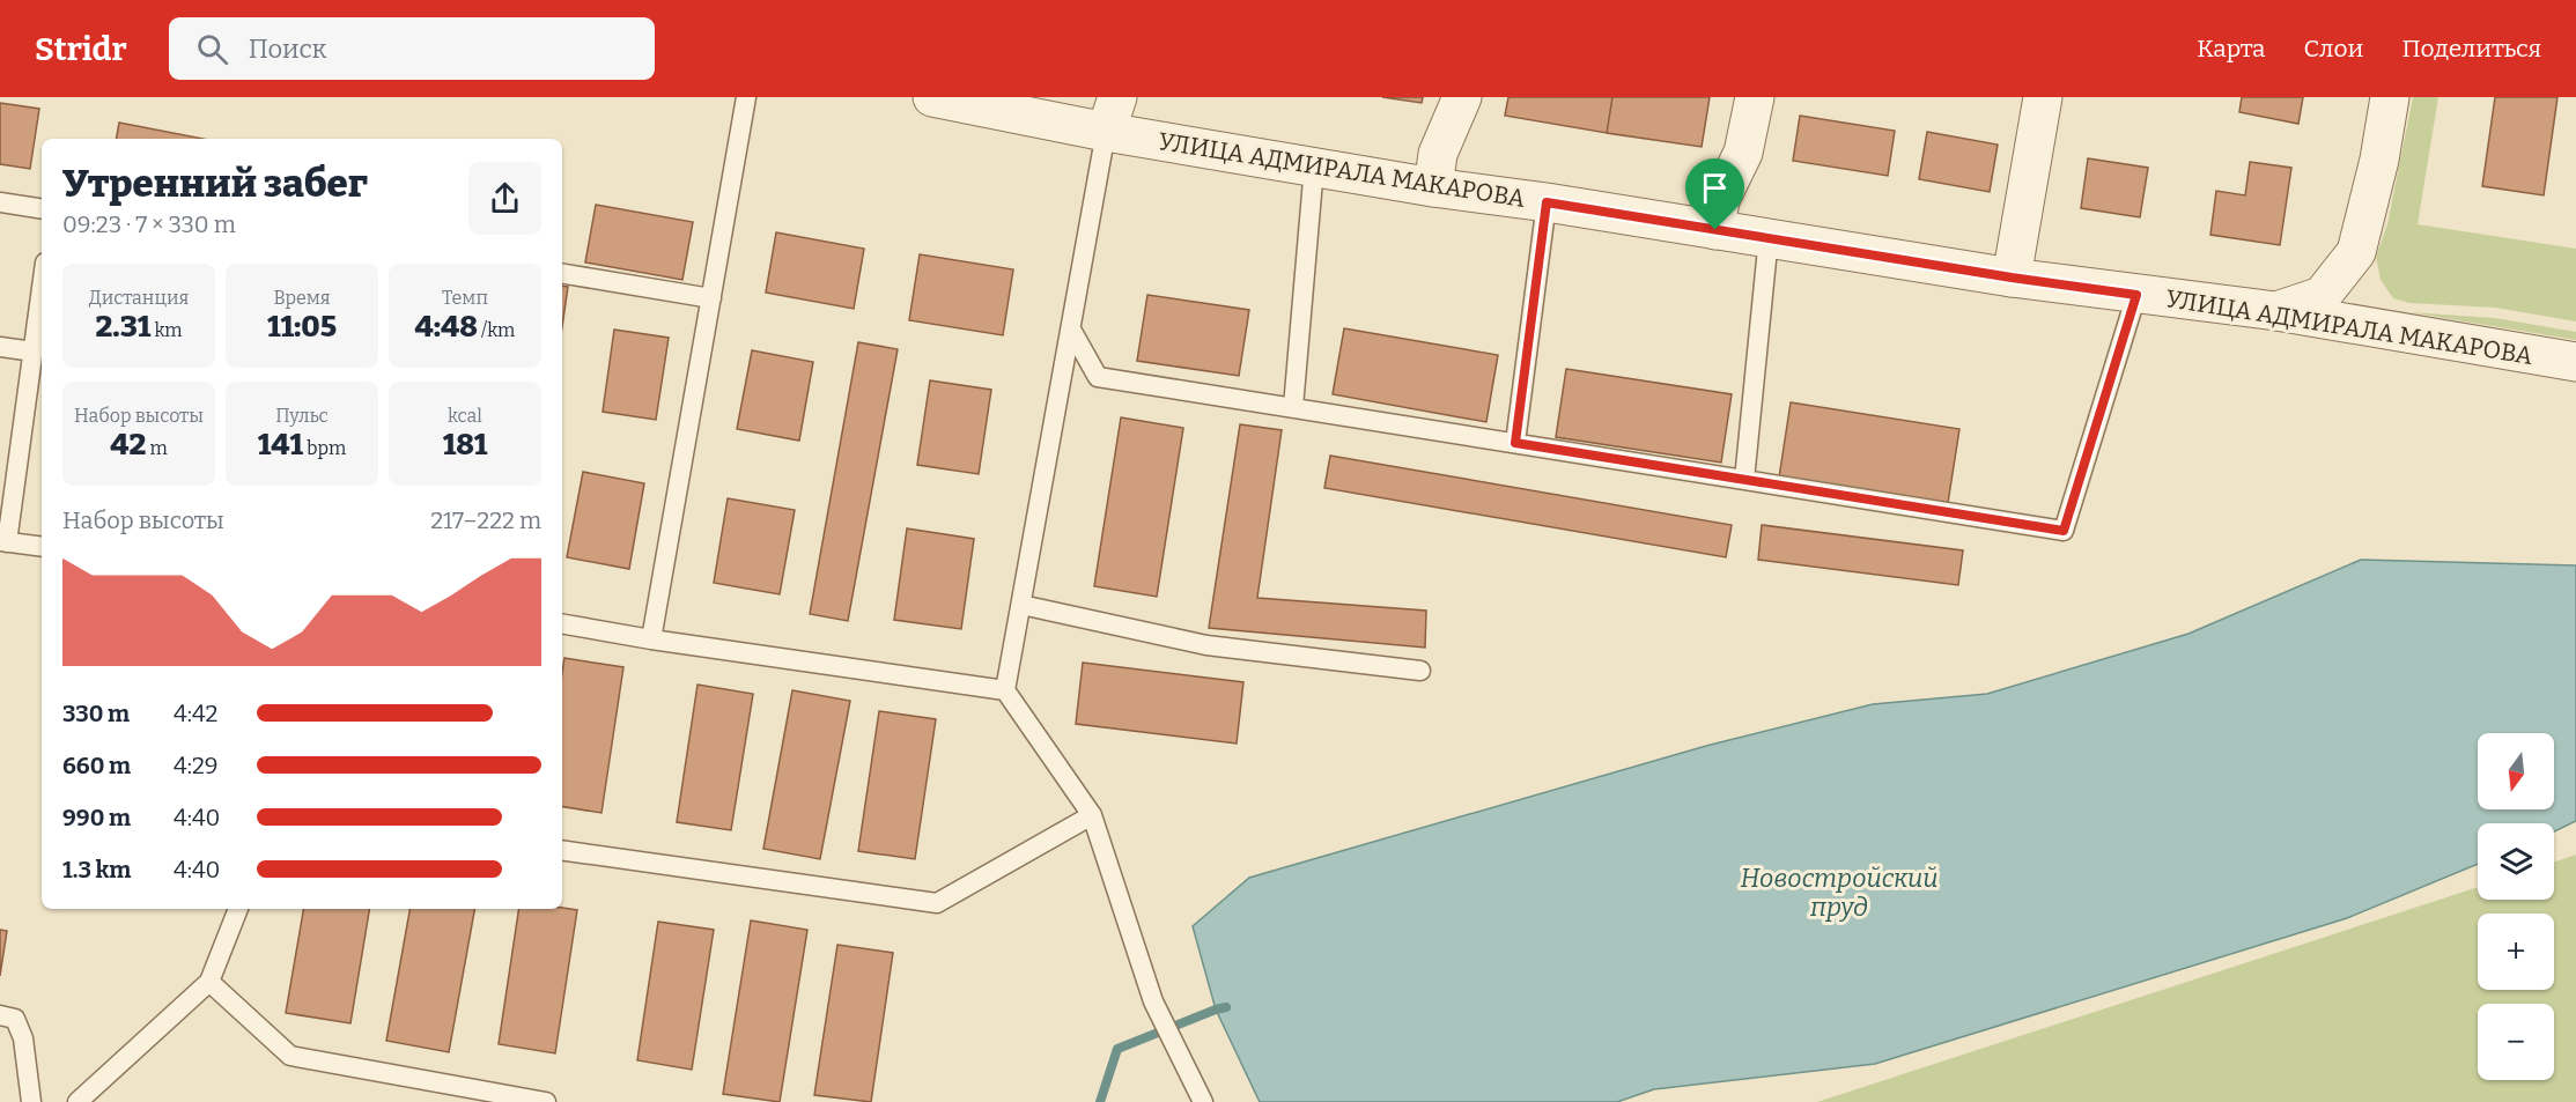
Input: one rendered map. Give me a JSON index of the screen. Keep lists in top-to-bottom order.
{
  "streets": {
    "street": ["УЛИЦА АДМИРАЛА МАКАРОВА"]
  },
  "water": ["Новостройский пруд"],
  "north": "bottom",
  "page": {
    "header": "Stridr",
    "search": "Поиск",
    "nav": ["Карта", "Слои", "Поделиться"],
    "heading": ["Утренний забег", "09:23 · 7 × 330 m"],
    "stats": [
      ["Дистанция", "2.31 km"],
      ["Время", "11:05"],
      ["Темп", "4:48 /km"],
      ["Набор высоты", "42 m"],
      ["Пульс", "141 bpm"],
      ["kcal", "181"]
    ],
    "chart": ["Набор высоты", "217–222 m"],
    "list": [
      {
        "name": "330 m",
        "note": "4:42"
      },
      {
        "name": "660 m",
        "note": "4:29"
      },
      {
        "name": "990 m",
        "note": "4:40"
      },
      {
        "name": "1.3 km",
        "note": "4:40"
      }
    ],
    "map_buttons": ["+", "−"]
  }
}
